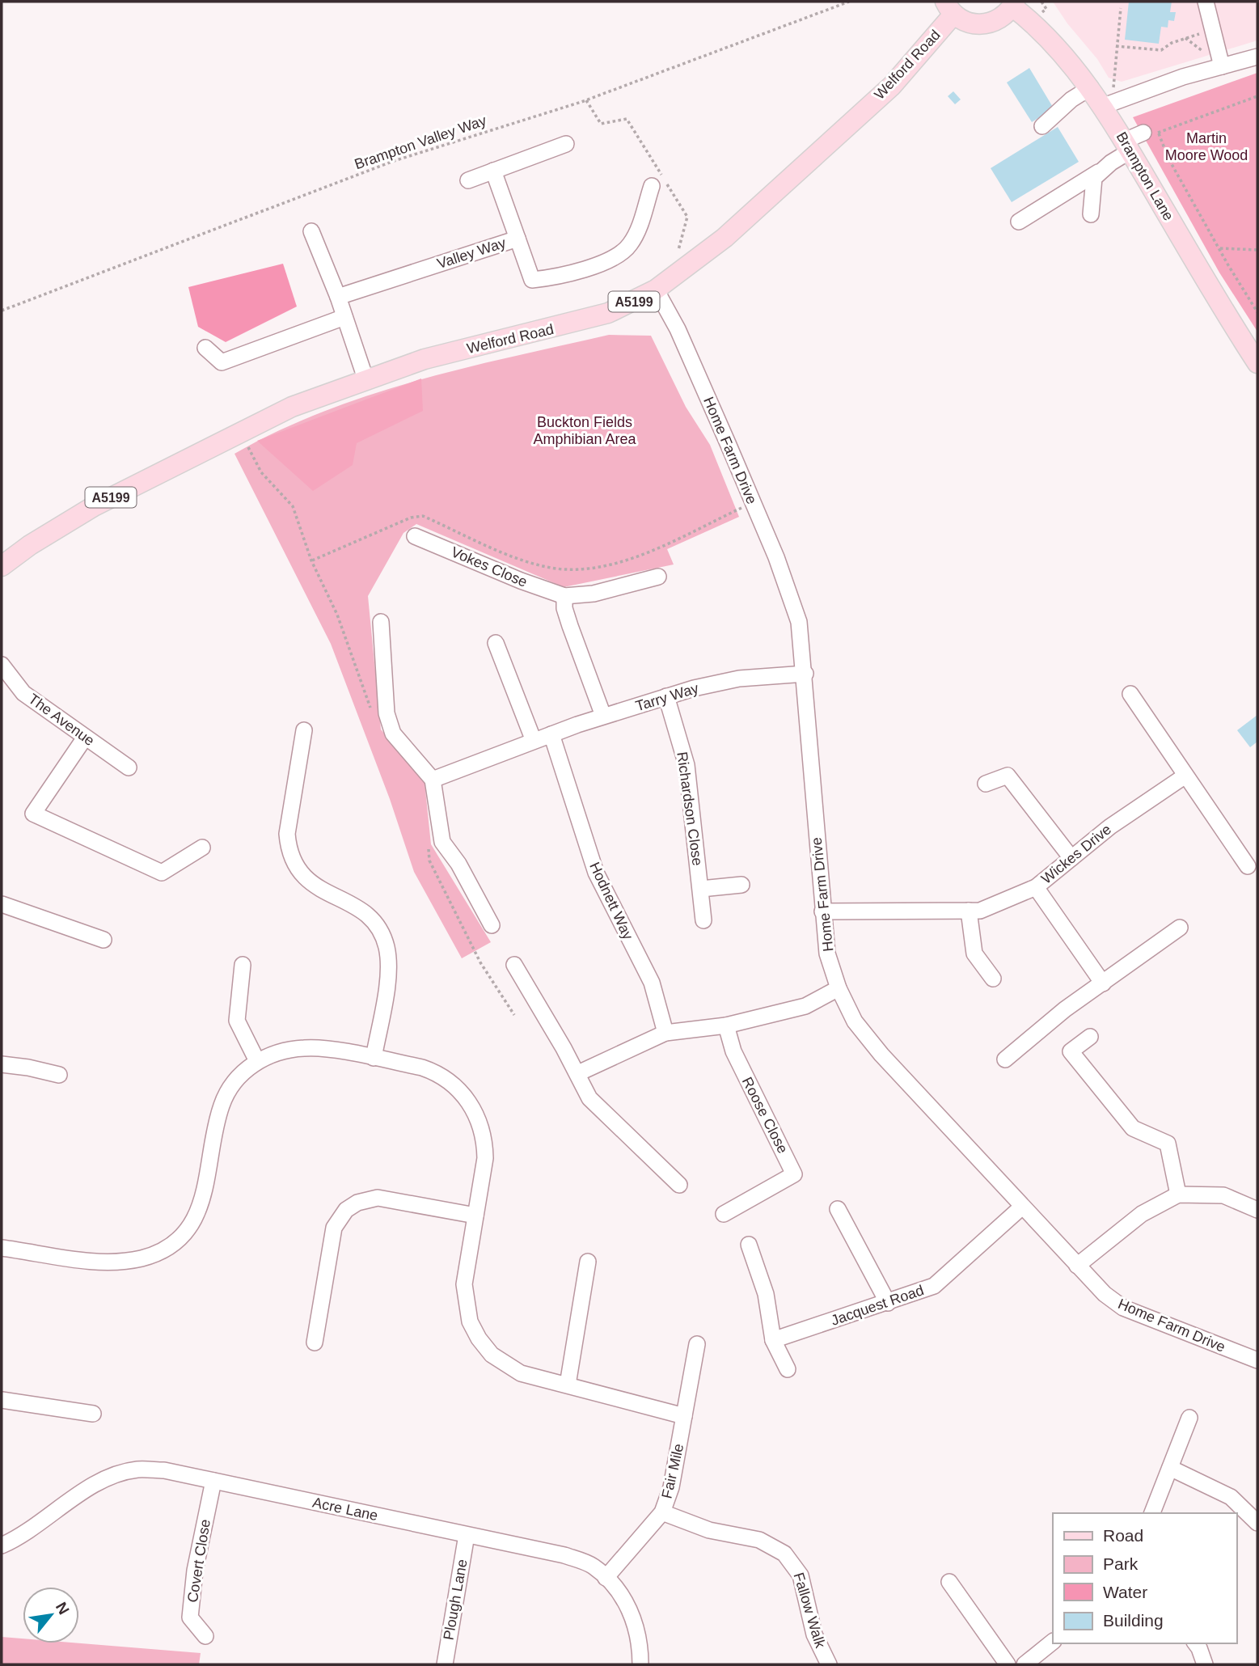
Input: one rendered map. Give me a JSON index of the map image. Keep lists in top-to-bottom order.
{
  "streets": {
    "main road": ["Welford Road", "Brampton Lane", "A5199"],
    "street": [
      "Valley Way",
      "Home Farm Drive",
      "Vokes Close",
      "Tarry Way",
      "The Avenue",
      "Richardson Close",
      "Wickes Drive",
      "Hodnett Way",
      "Roose Close",
      "Jacquest Road",
      "Fair Mile",
      "Acre Lane",
      "Covert Close",
      "Plough Lane",
      "Fallow Walk"
    ],
    "path": ["Brampton Valley Way"]
  },
  "crossings": [
    ["Welford Road", "Home Farm Drive"],
    ["Home Farm Drive", "Tarry Way"],
    ["Home Farm Drive", "Wickes Drive"],
    ["Home Farm Drive", "Jacquest Road"],
    ["Tarry Way", "Richardson Close"],
    ["Tarry Way", "Hodnett Way"],
    ["Fair Mile", "Acre Lane"],
    ["Fair Mile", "Fallow Walk"],
    ["Acre Lane", "Covert Close"],
    ["Acre Lane", "Plough Lane"]
  ],
  "parks": ["Martin Moore Wood", "Buckton Fields Amphibian Area"],
  "legend": [
    "Road",
    "Park",
    "Water",
    "Building"
  ],
  "north": "top right"
}
